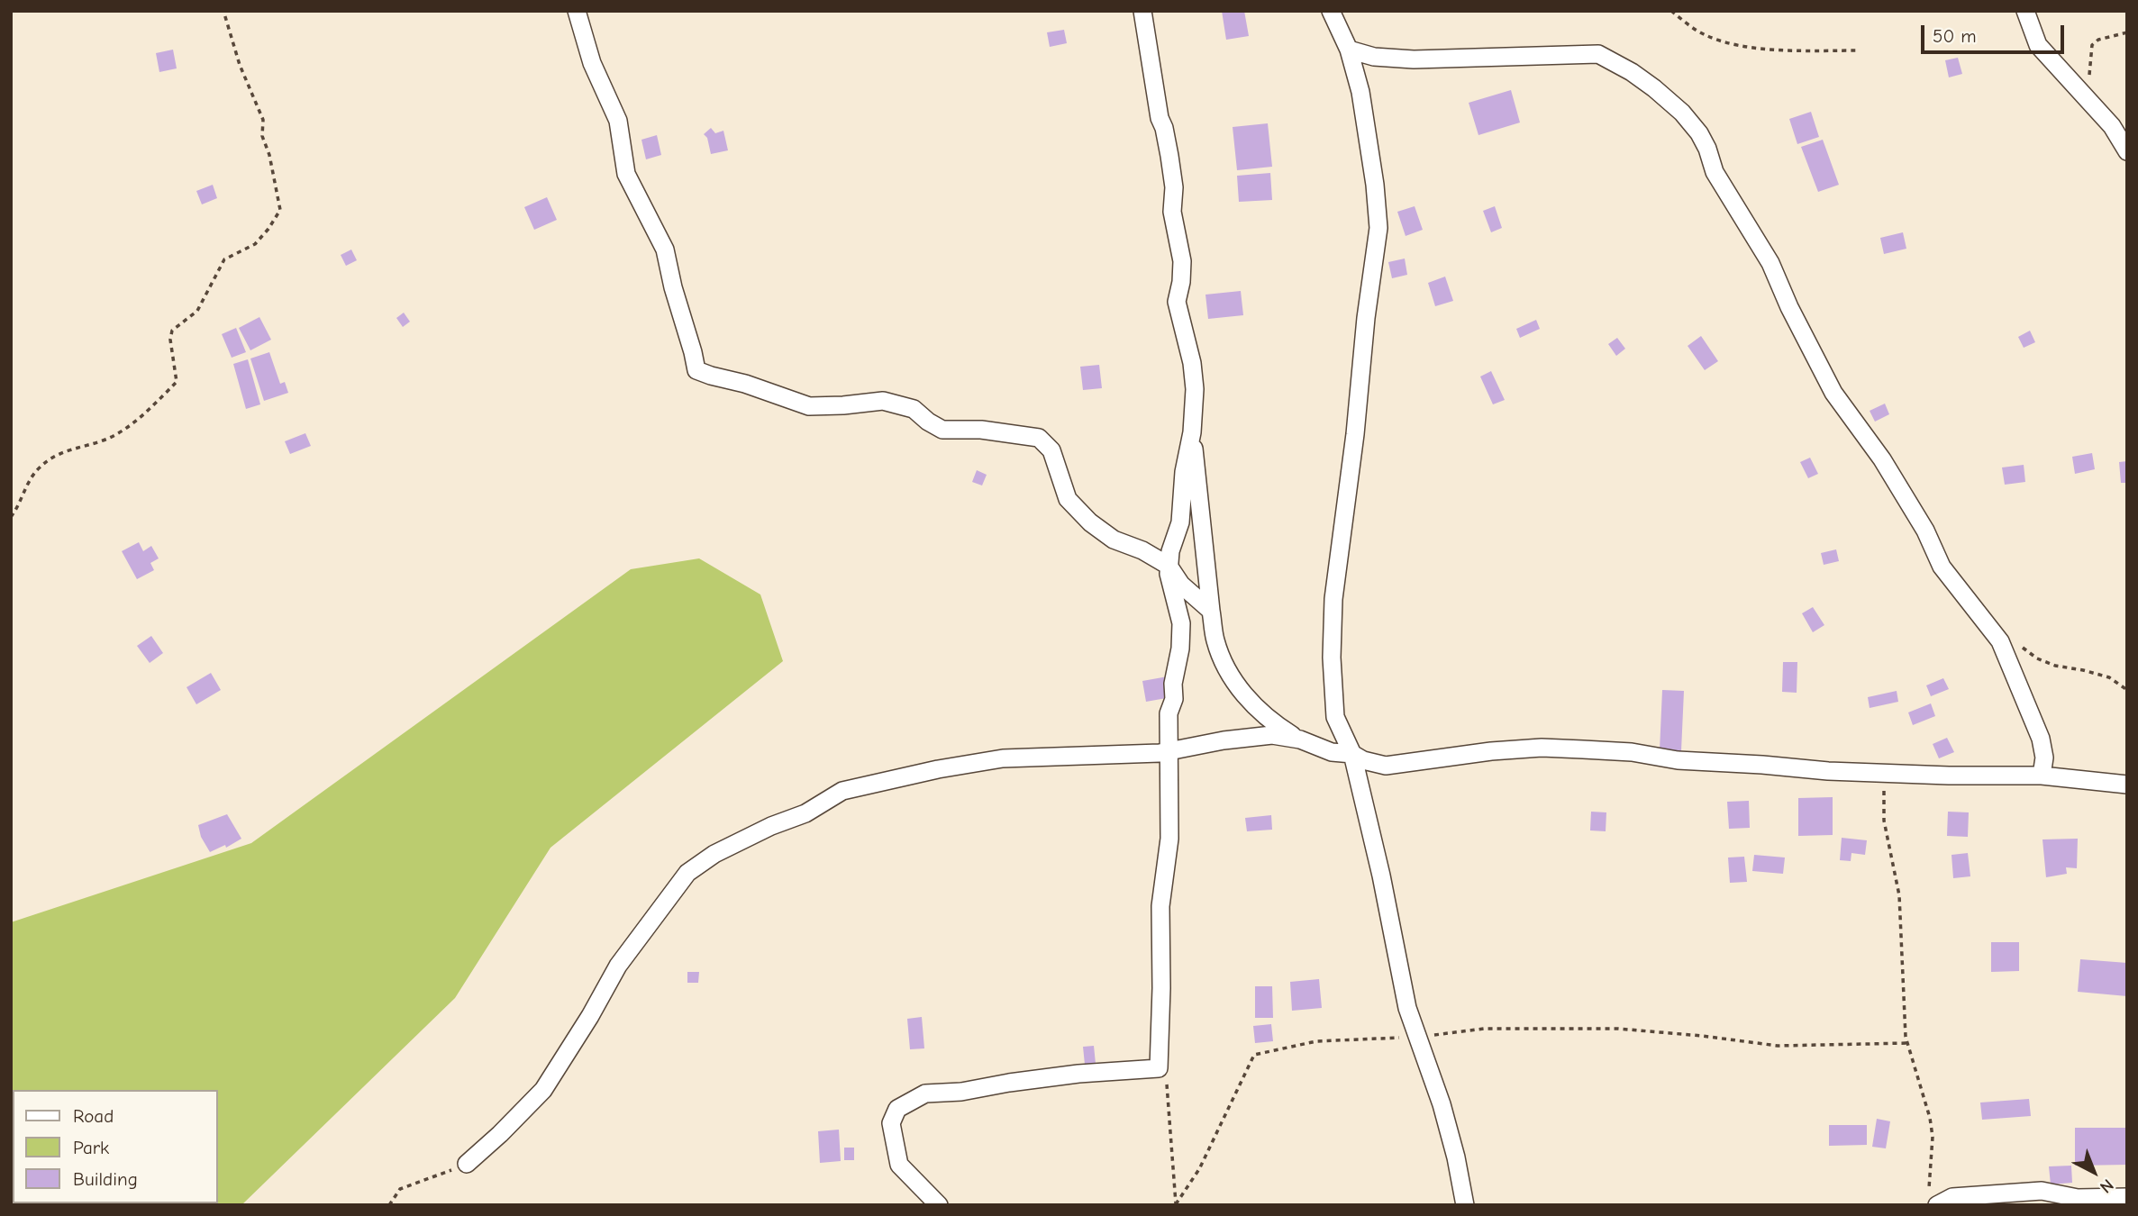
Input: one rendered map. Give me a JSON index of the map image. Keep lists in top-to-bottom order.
{
  "legend": ["Road", "Park", "Building"],
  "scale_bar": "50 m",
  "north": "bottom right"
}
